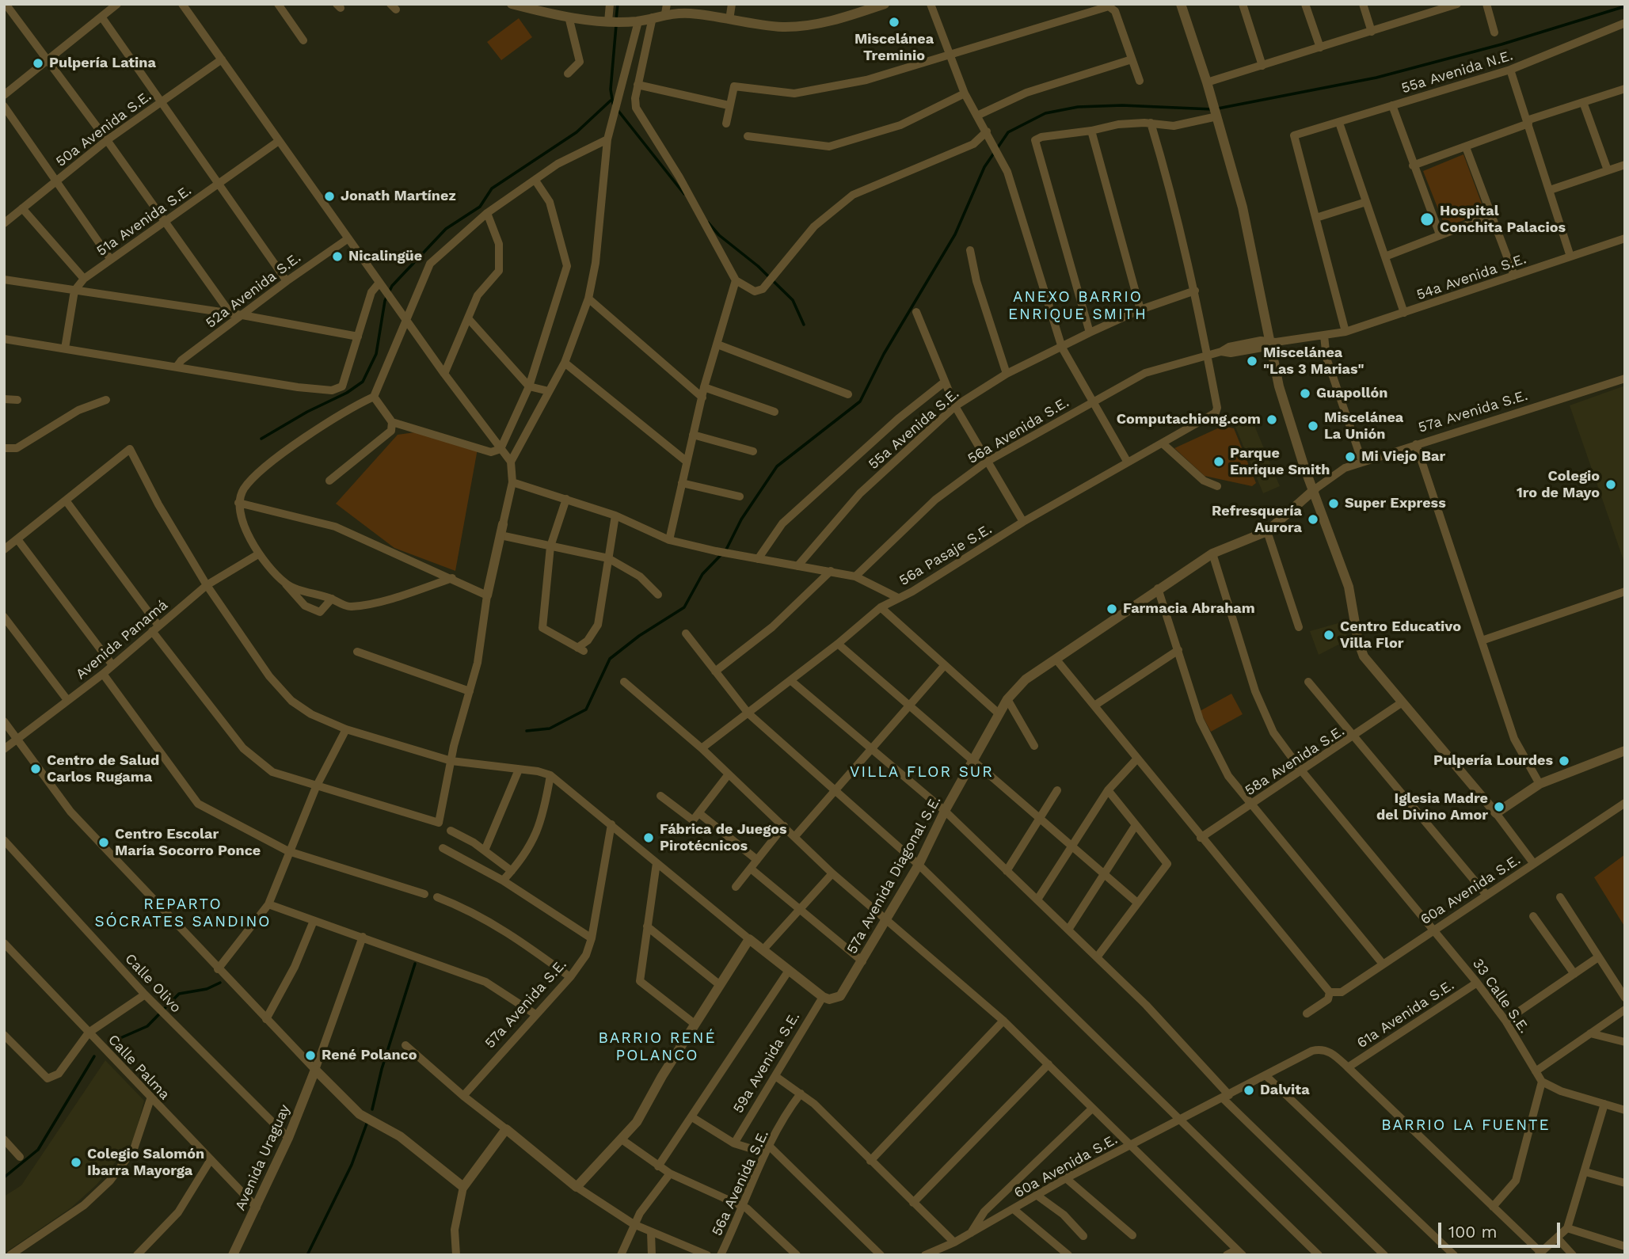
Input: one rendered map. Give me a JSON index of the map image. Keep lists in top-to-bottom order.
{
  "streets": {
    "street": [
      "55a Avenida N.E.",
      "50a Avenida S.E.",
      "51a Avenida S.E.",
      "54a Avenida S.E.",
      "52a Avenida S.E.",
      "57a Avenida S.E.",
      "55a Avenida S.E.",
      "56a Avenida S.E.",
      "56a Pasaje S.E.",
      "Avenida Panamá",
      "58a Avenida S.E.",
      "57a Avenida Diagonal S.E.",
      "60a Avenida S.E.",
      "Calle Olivo",
      "33 Calle S.E.",
      "61a Avenida S.E.",
      "59a Avenida S.E.",
      "Calle Palma",
      "Avenida Uraguay"
    ]
  },
  "crossings": [
    ["54a Avenida S.E.", "56a Avenida S.E."],
    ["57a Avenida S.E.", "57a Avenida Diagonal S.E."],
    ["57a Avenida S.E.", "33 Calle S.E."],
    ["56a Avenida S.E.", "56a Pasaje S.E."],
    ["58a Avenida S.E.", "33 Calle S.E."],
    ["57a Avenida Diagonal S.E.", "59a Avenida S.E."],
    ["60a Avenida S.E.", "33 Calle S.E."],
    ["60a Avenida S.E.", "61a Avenida S.E."],
    ["Calle Olivo", "Avenida Uraguay"],
    ["33 Calle S.E.", "61a Avenida S.E."],
    ["Calle Palma", "Avenida Uraguay"]
  ],
  "districts": [
    "ANEXO BARRIO ENRIQUE SMITH",
    "VILLA FLOR SUR",
    "REPARTO SÓCRATES SANDINO",
    "BARRIO RENÉ POLANCO",
    "BARRIO LA FUENTE"
  ],
  "places": [
    "Miscelánea Treminio",
    "Pulpería Latina",
    "Jonath Martínez",
    "Hospital Conchita Palacios",
    "Nicalingüe",
    "Miscelánea \"Las 3 Marias\"",
    "Guapollón",
    "Computachiong.com",
    "Miscelánea La Unión",
    "Mi Viejo Bar",
    "Parque Enrique Smith",
    "Colegio 1ro de Mayo",
    "Super Express",
    "Refresquería Aurora",
    "Farmacia Abraham",
    "Centro Educativo Villa Flor",
    "Pulpería Lourdes",
    "Centro de Salud Carlos Rugama",
    "Iglesia Madre del Divino Amor",
    "Fábrica de Juegos Pirotécnicos",
    "Centro Escolar María Socorro Ponce",
    "René Polanco",
    "Dalvita",
    "Colegio Salomón Ibarra Mayorga"
  ],
  "scale_bar": "100 m"
}
